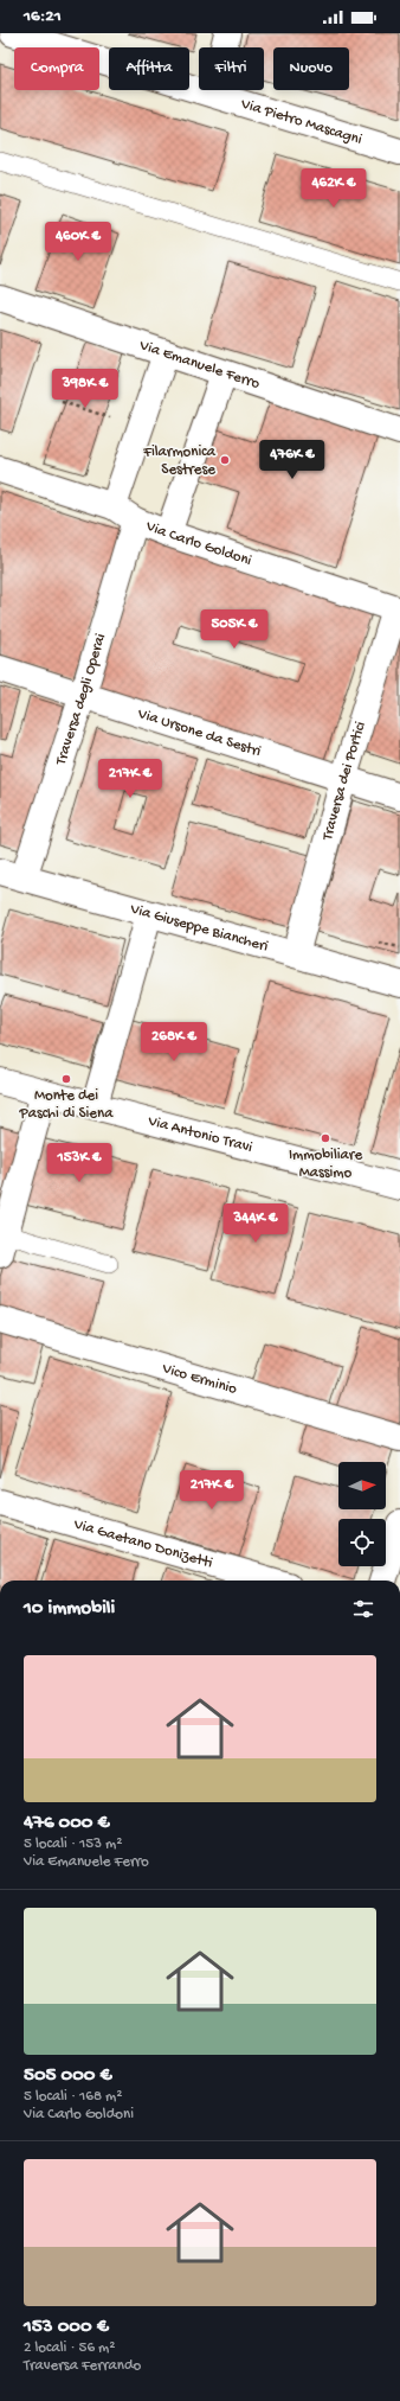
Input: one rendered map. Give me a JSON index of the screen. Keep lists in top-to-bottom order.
{
  "streets": {
    "street": [
      "Via Pietro Mascagni",
      "Via Emanuele Ferro",
      "Via Carlo Goldoni",
      "Traversa degli Operai",
      "Via Ursone da Sestri",
      "Traversa dei Portici",
      "Via Giuseppe Biancheri",
      "Via Antonio Travi",
      "Vico Erminio",
      "Via Gaetano Donizetti"
    ]
  },
  "crossings": [
    ["Via Carlo Goldoni", "Traversa degli Operai"],
    ["Via Carlo Goldoni", "Traversa dei Portici"],
    ["Traversa degli Operai", "Via Ursone da Sestri"],
    ["Traversa degli Operai", "Via Giuseppe Biancheri"],
    ["Via Ursone da Sestri", "Traversa dei Portici"],
    ["Traversa dei Portici", "Via Giuseppe Biancheri"]
  ],
  "places": ["Filarmonica Sestrese", "Monte dei Paschi di Siena", "Immobiliare Massimo"],
  "north": "right",
  "page": {
    "status": "16:21",
    "chip": [
      "Compra",
      "Affitta",
      "Filtri",
      "Nuovo"
    ],
    "price": [
      "462K €",
      "460K €",
      "398K €",
      "476K €",
      "505K €",
      "217K €",
      "268K €",
      "153K €",
      "344K €",
      "217K €"
    ],
    "heading": "10 immobili",
    "list": [
      {
        "name": "476 000 €",
        "note": "5 locali · 153 m² · Via Emanuele Ferro"
      },
      {
        "name": "505 000 €",
        "note": "5 locali · 168 m² · Via Carlo Goldoni"
      },
      {
        "name": "153 000 €",
        "note": "2 locali · 56 m² · Traversa Ferrando"
      }
    ]
  }
}
